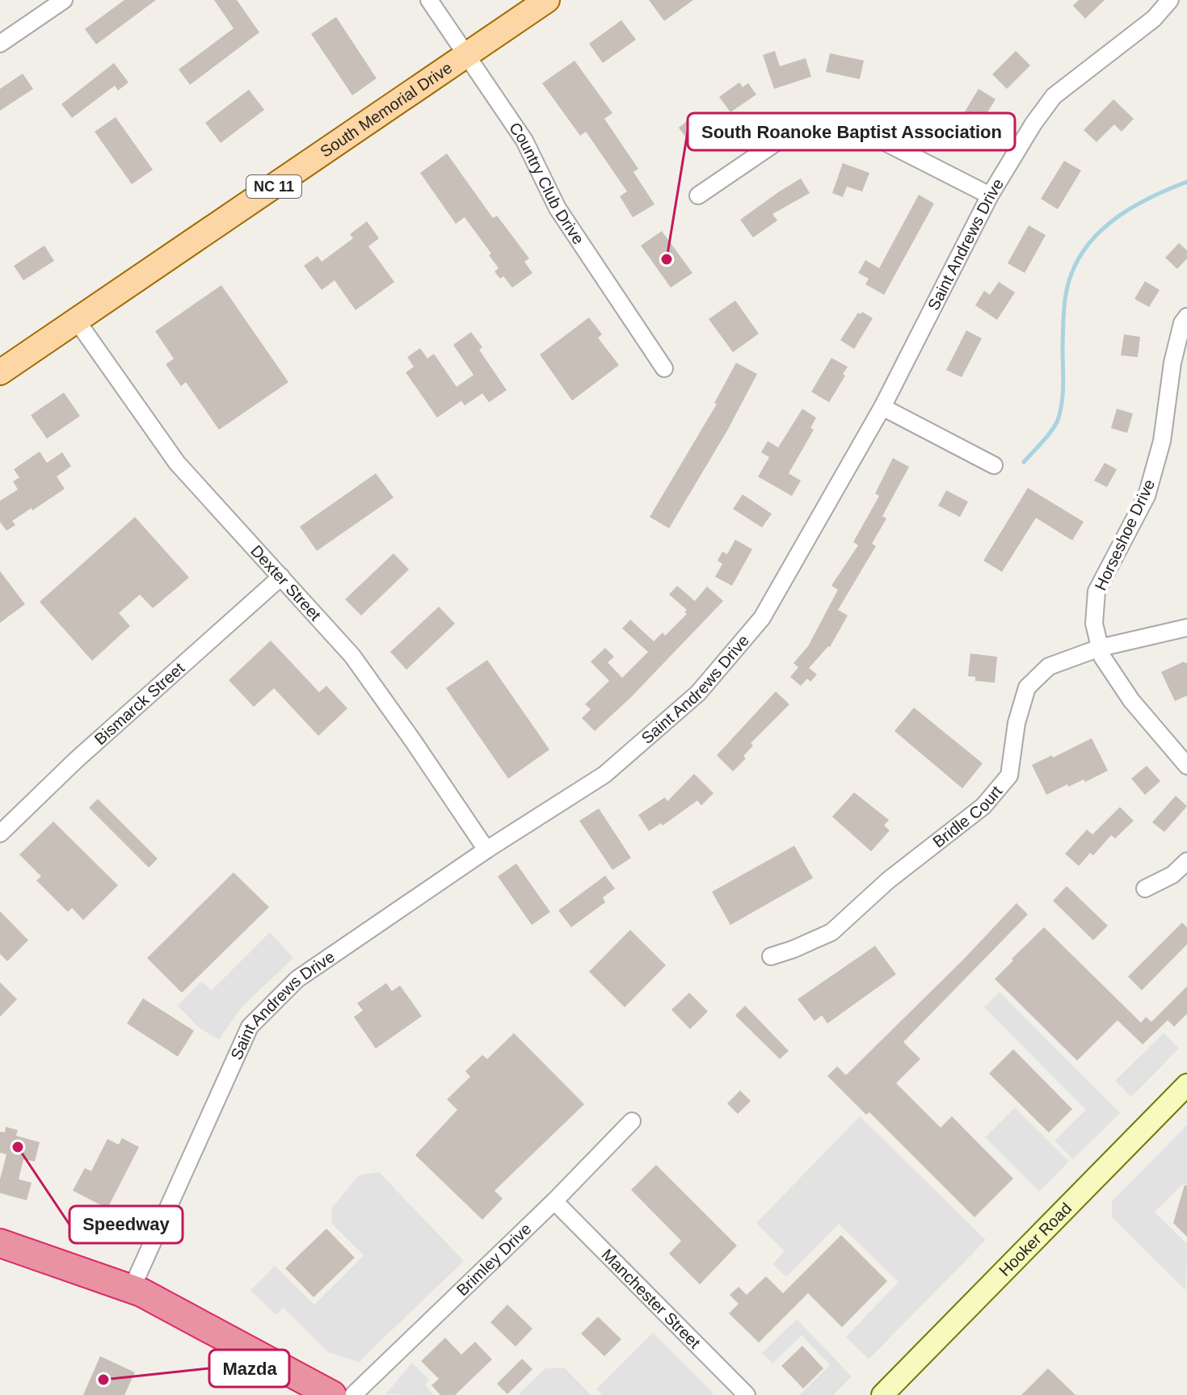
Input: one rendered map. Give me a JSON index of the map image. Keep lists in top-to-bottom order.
{
  "streets": {
    "main road": ["South Memorial Drive", "NC 11", "Hooker Road"],
    "street": [
      "Country Club Drive",
      "Saint Andrews Drive",
      "Horseshoe Drive",
      "Dexter Street",
      "Bismarck Street",
      "Bridle Court",
      "Brimley Drive",
      "Manchester Street"
    ]
  },
  "crossings": [
    ["South Memorial Drive", "Country Club Drive"],
    ["South Memorial Drive", "Dexter Street"],
    ["Saint Andrews Drive", "Dexter Street"],
    ["Horseshoe Drive", "Bridle Court"],
    ["Dexter Street", "Bismarck Street"],
    ["Brimley Drive", "Manchester Street"]
  ],
  "places": ["South Roanoke Baptist Association", "Speedway", "Mazda"]
}
